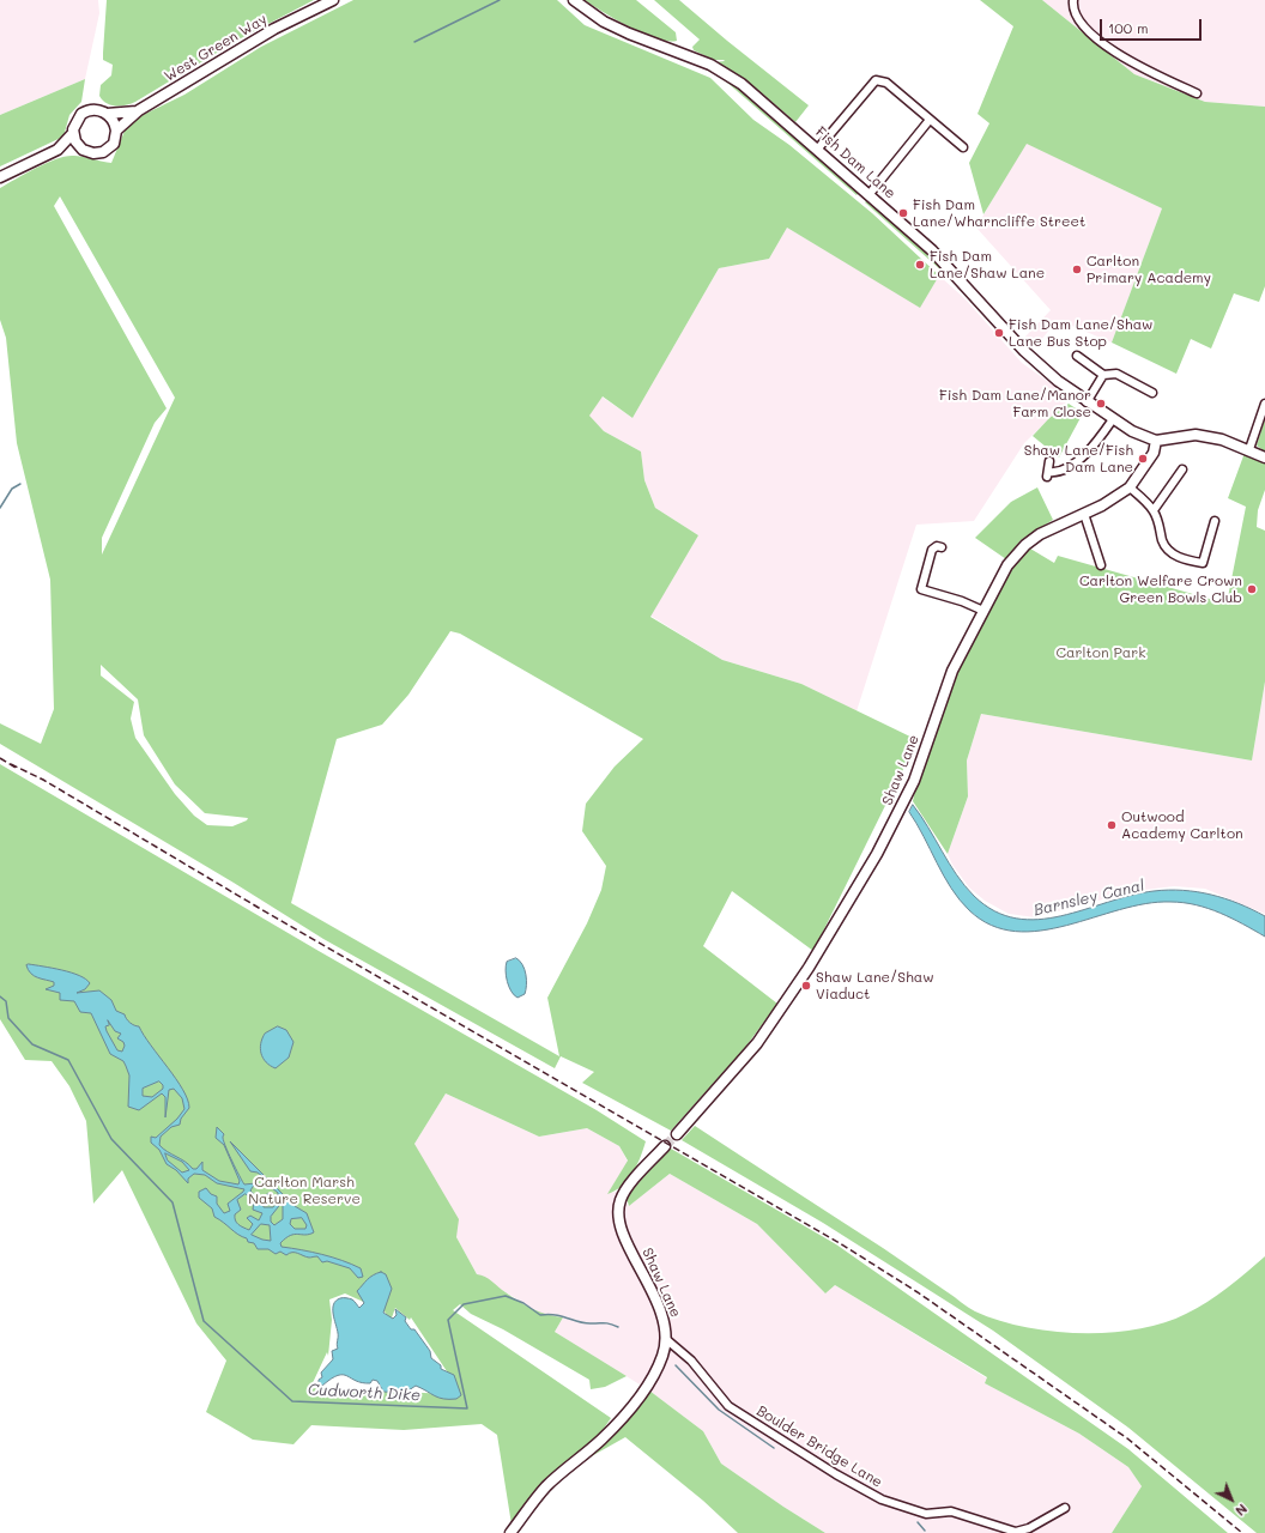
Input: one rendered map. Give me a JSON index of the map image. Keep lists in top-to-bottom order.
{
  "streets": {
    "street": [
      "West Green Way",
      "Fish Dam Lane",
      "Shaw Lane",
      "Boulder Bridge Lane"
    ]
  },
  "crossings": [
    ["Fish Dam Lane", "Shaw Lane"],
    ["Shaw Lane", "Boulder Bridge Lane"]
  ],
  "water": ["Barnsley Canal", "Cudworth Dike"],
  "parks": ["Carlton Park", "Carlton Marsh Nature Reserve"],
  "places": [
    "Fish Dam Lane/Wharncliffe Street",
    "Fish Dam Lane/Shaw Lane",
    "Carlton Primary Academy",
    "Fish Dam Lane/Shaw Lane Bus Stop",
    "Fish Dam Lane/Manor Farm Close",
    "Shaw Lane/Fish Dam Lane",
    "Carlton Welfare Crown Green Bowls Club",
    "Outwood Academy Carlton",
    "Shaw Lane/Shaw Viaduct"
  ],
  "scale_bar": "100 m",
  "north": "bottom right"
}
